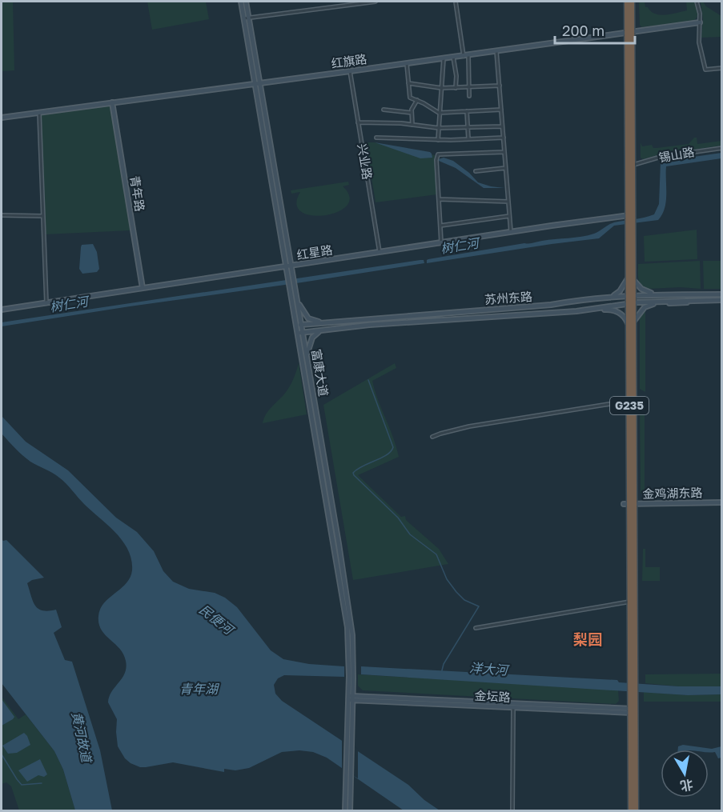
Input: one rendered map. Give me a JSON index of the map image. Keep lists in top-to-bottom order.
{
  "streets": {
    "highway": ["G235"],
    "street": [
      "红旗路",
      "锡山路",
      "兴业路",
      "青年路",
      "红星路",
      "苏州东路",
      "富康大道",
      "金鸡湖东路",
      "金坛路"
    ]
  },
  "crossings": [
    ["红旗路", "兴业路"],
    ["红旗路", "青年路"],
    ["红旗路", "富康大道"],
    ["红旗路", "G235"],
    ["锡山路", "G235"],
    ["兴业路", "红星路"],
    ["青年路", "红星路"],
    ["红星路", "富康大道"],
    ["红星路", "G235"],
    ["苏州东路", "富康大道"],
    ["苏州东路", "G235"],
    ["富康大道", "金坛路"],
    ["G235", "金鸡湖东路"],
    ["G235", "金坛路"]
  ],
  "districts": ["梨园"],
  "water": [
    "树仁河",
    "民便河",
    "洋大河",
    "青年湖",
    "黄河故道"
  ],
  "scale_bar": "200 m",
  "north": "bottom"
}
